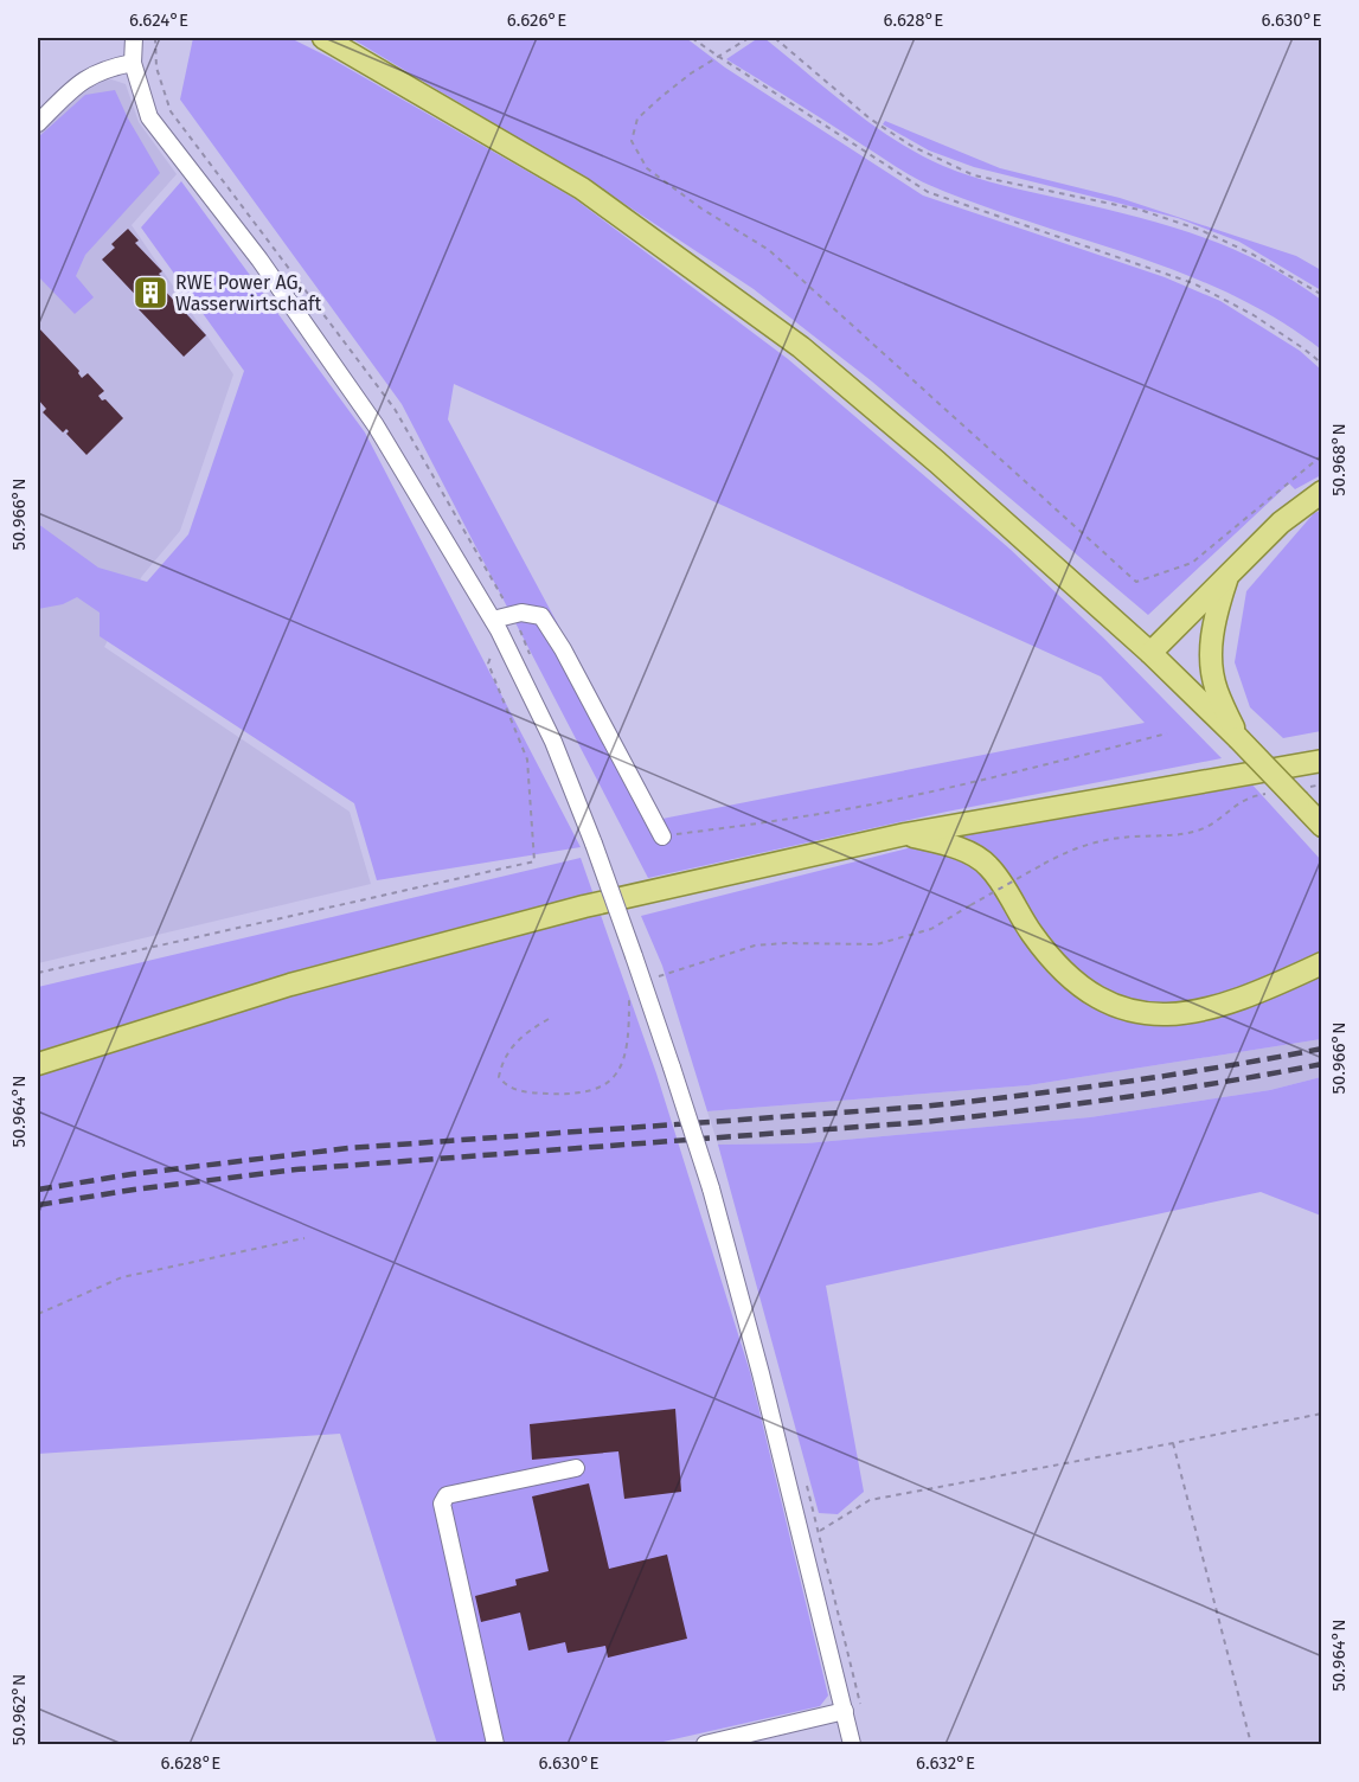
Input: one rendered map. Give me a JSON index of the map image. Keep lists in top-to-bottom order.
{
  "places": {
    "building": ["RWE Power AG, Wasserwirtschaft"]
  },
  "coordinates": [
    "6.624°E",
    "6.626°E",
    "6.628°E",
    "6.630°E",
    "50.968°N",
    "50.966°N",
    "50.964°N",
    "50.962°N",
    "6.632°E"
  ]
}
